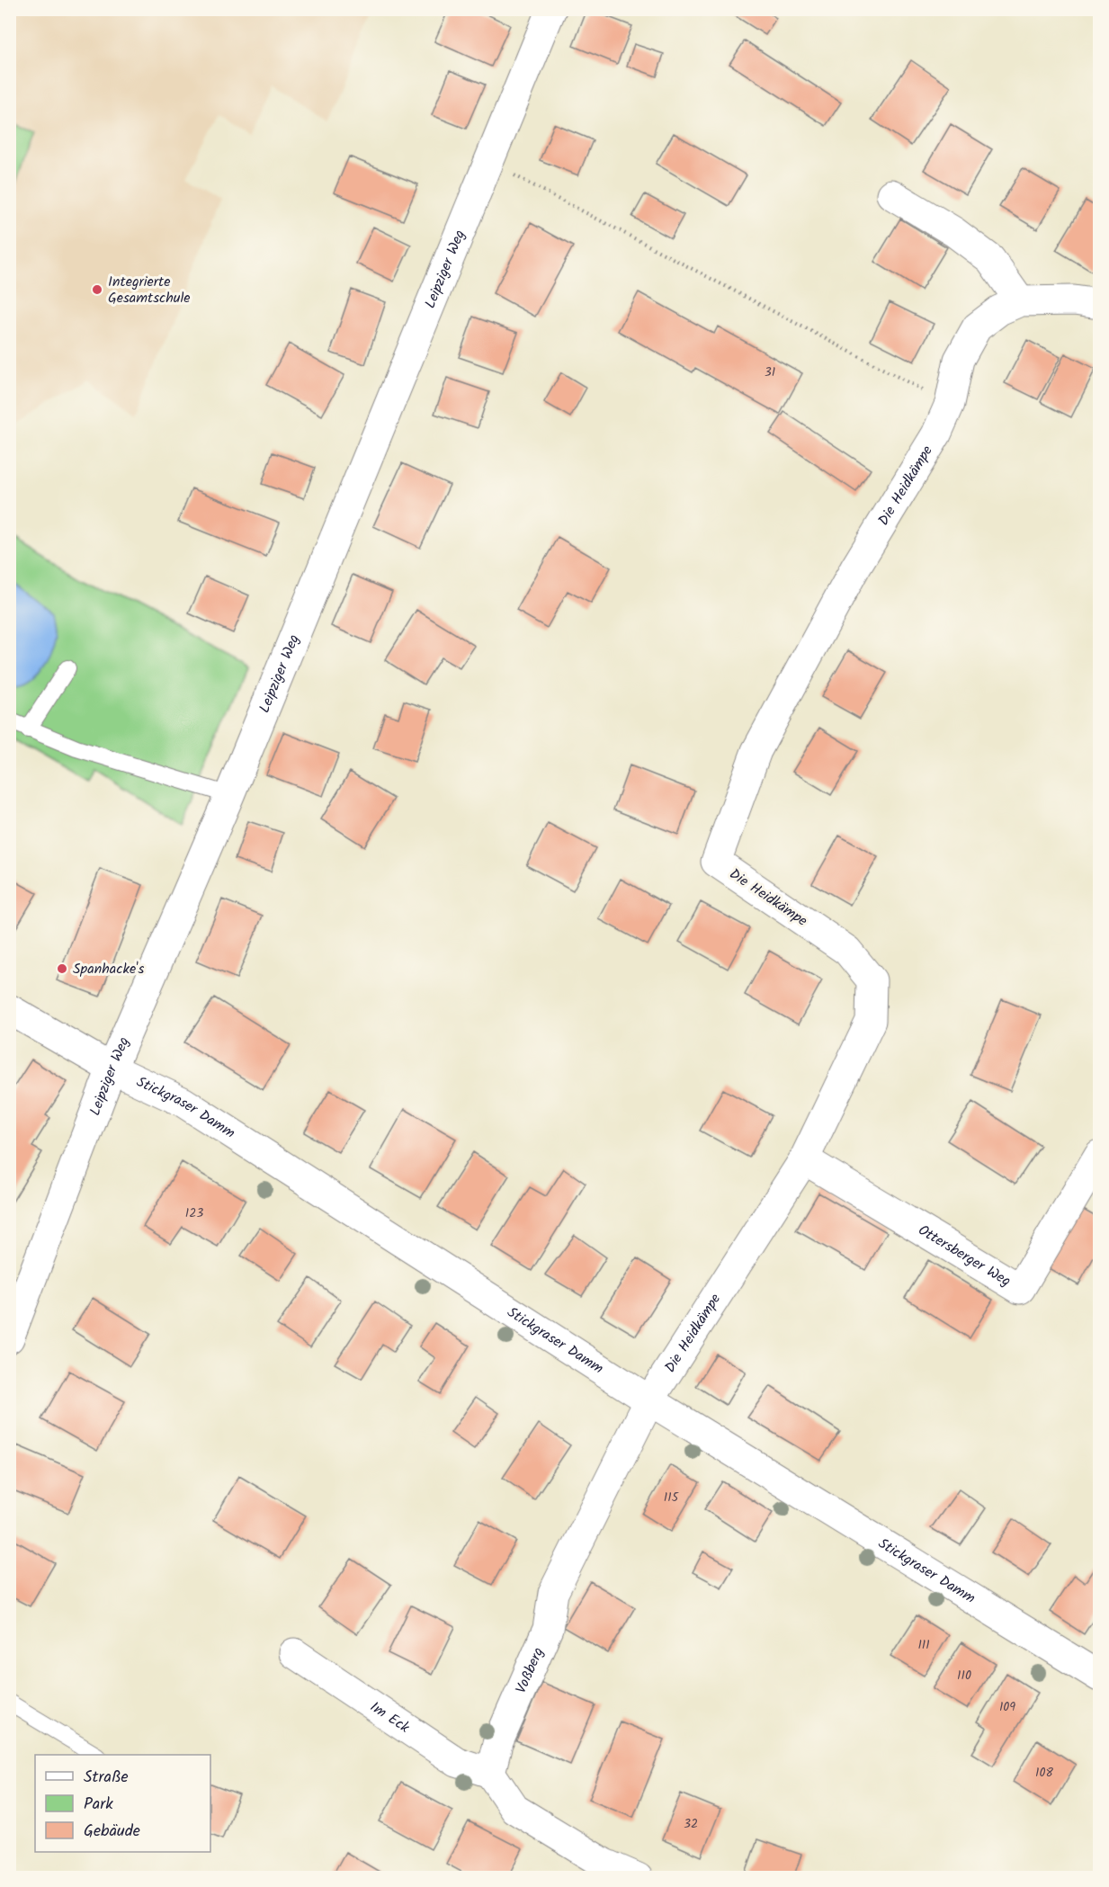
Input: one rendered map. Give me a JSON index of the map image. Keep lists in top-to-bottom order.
{
  "streets": {
    "street": [
      "Leipziger Weg",
      "Die Heidkämpe",
      "Stickgraser Damm",
      "Ottersberger Weg",
      "Voßberg",
      "Im Eck"
    ]
  },
  "crossings": [
    ["Leipziger Weg", "Stickgraser Damm"],
    ["Die Heidkämpe", "Stickgraser Damm"],
    ["Die Heidkämpe", "Ottersberger Weg"],
    ["Die Heidkämpe", "Voßberg"],
    ["Stickgraser Damm", "Voßberg"],
    ["Voßberg", "Im Eck"]
  ],
  "places": ["Integrierte Gesamtschule", "Spanhacke's"],
  "house_numbers": [
    "31",
    "123",
    "115",
    "111",
    "110",
    "109",
    "108",
    "32"
  ],
  "legend": ["Straße", "Park", "Gebäude"]
}
